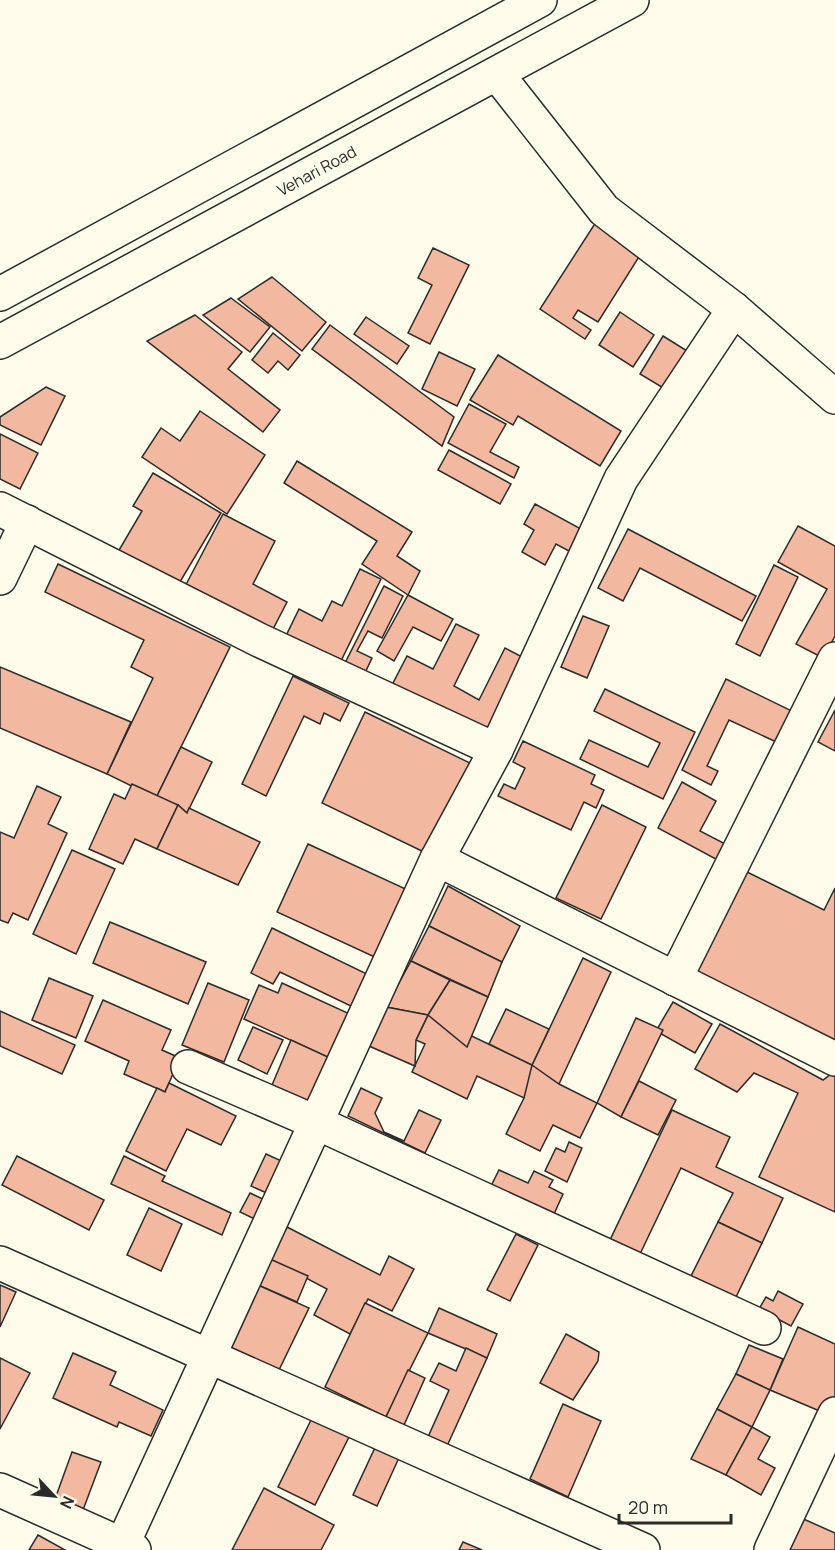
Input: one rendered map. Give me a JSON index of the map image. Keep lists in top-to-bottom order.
{
  "streets": {
    "street": ["Vehari Road"]
  },
  "scale_bar": "20 m",
  "north": "bottom right"
}
